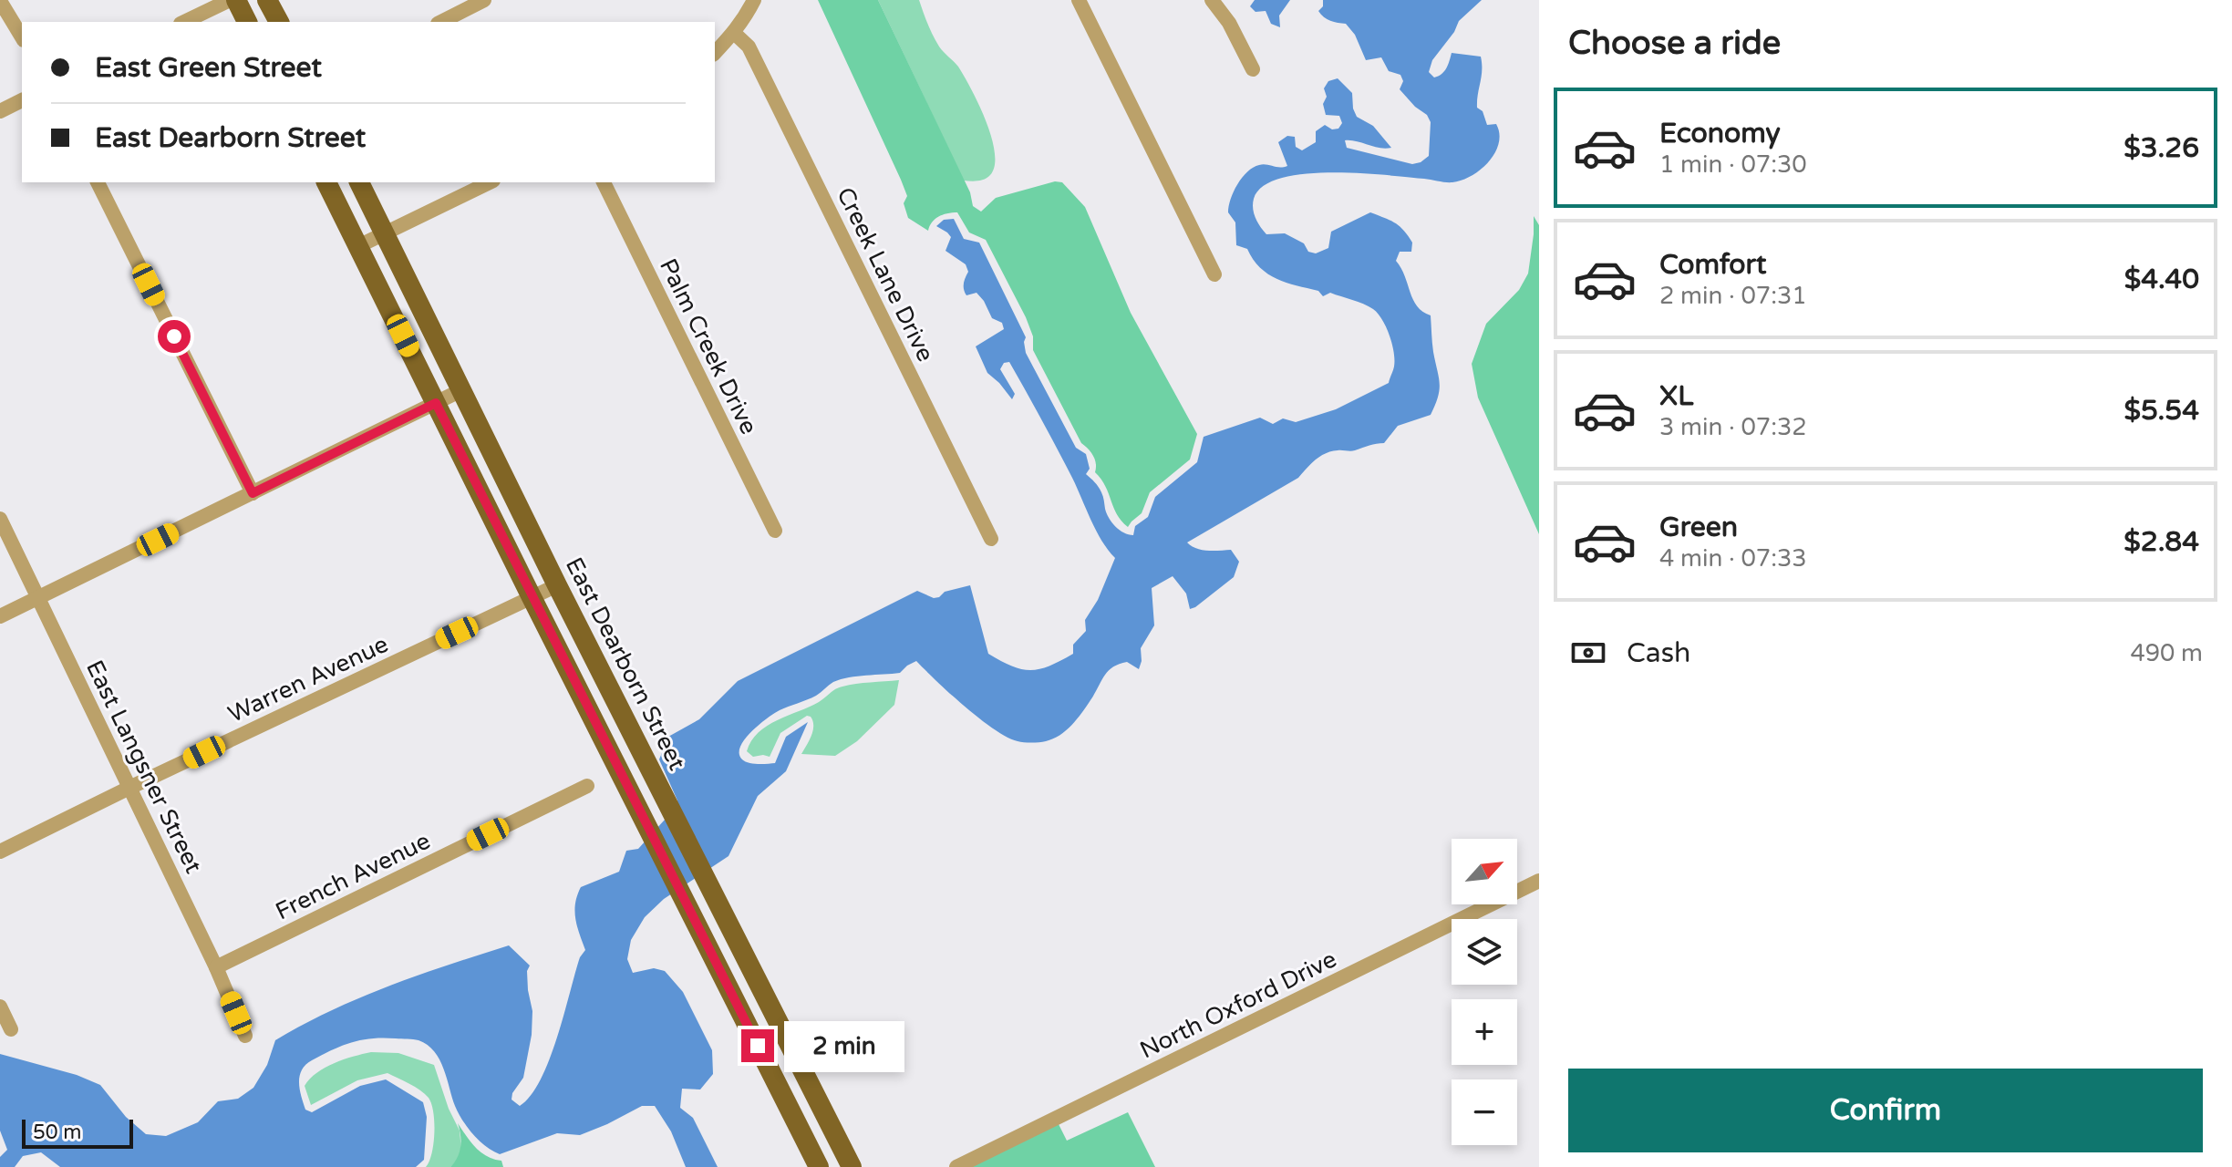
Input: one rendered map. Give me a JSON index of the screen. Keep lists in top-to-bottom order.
{
  "streets": {
    "main road": ["East Dearborn Street"],
    "street": [
      "Creek Lane Drive",
      "Palm Creek Drive",
      "Warren Avenue",
      "East Langsner Street",
      "French Avenue",
      "North Oxford Drive"
    ]
  },
  "crossings": [
    ["East Dearborn Street", "Warren Avenue"],
    ["Warren Avenue", "East Langsner Street"],
    ["East Langsner Street", "French Avenue"]
  ],
  "scale_bar": "50 m",
  "north": "top right",
  "page": {
    "heading": "Choose a ride",
    "banner": ["East Green Street", "East Dearborn Street"],
    "list": [
      {
        "name": "Economy",
        "note": "1 min · 07:30",
        "value": "$3.26"
      },
      {
        "name": "Comfort",
        "note": "2 min · 07:31",
        "value": "$4.40"
      },
      {
        "name": "XL",
        "note": "3 min · 07:32",
        "value": "$5.54"
      },
      {
        "name": "Green",
        "note": "4 min · 07:33",
        "value": "$2.84"
      }
    ],
    "pay": ["Cash", "490 m"],
    "map_buttons": ["+", "−"],
    "bubble": "2 min",
    "buttons": "Confirm",
    "scale": "50 m"
  }
}
